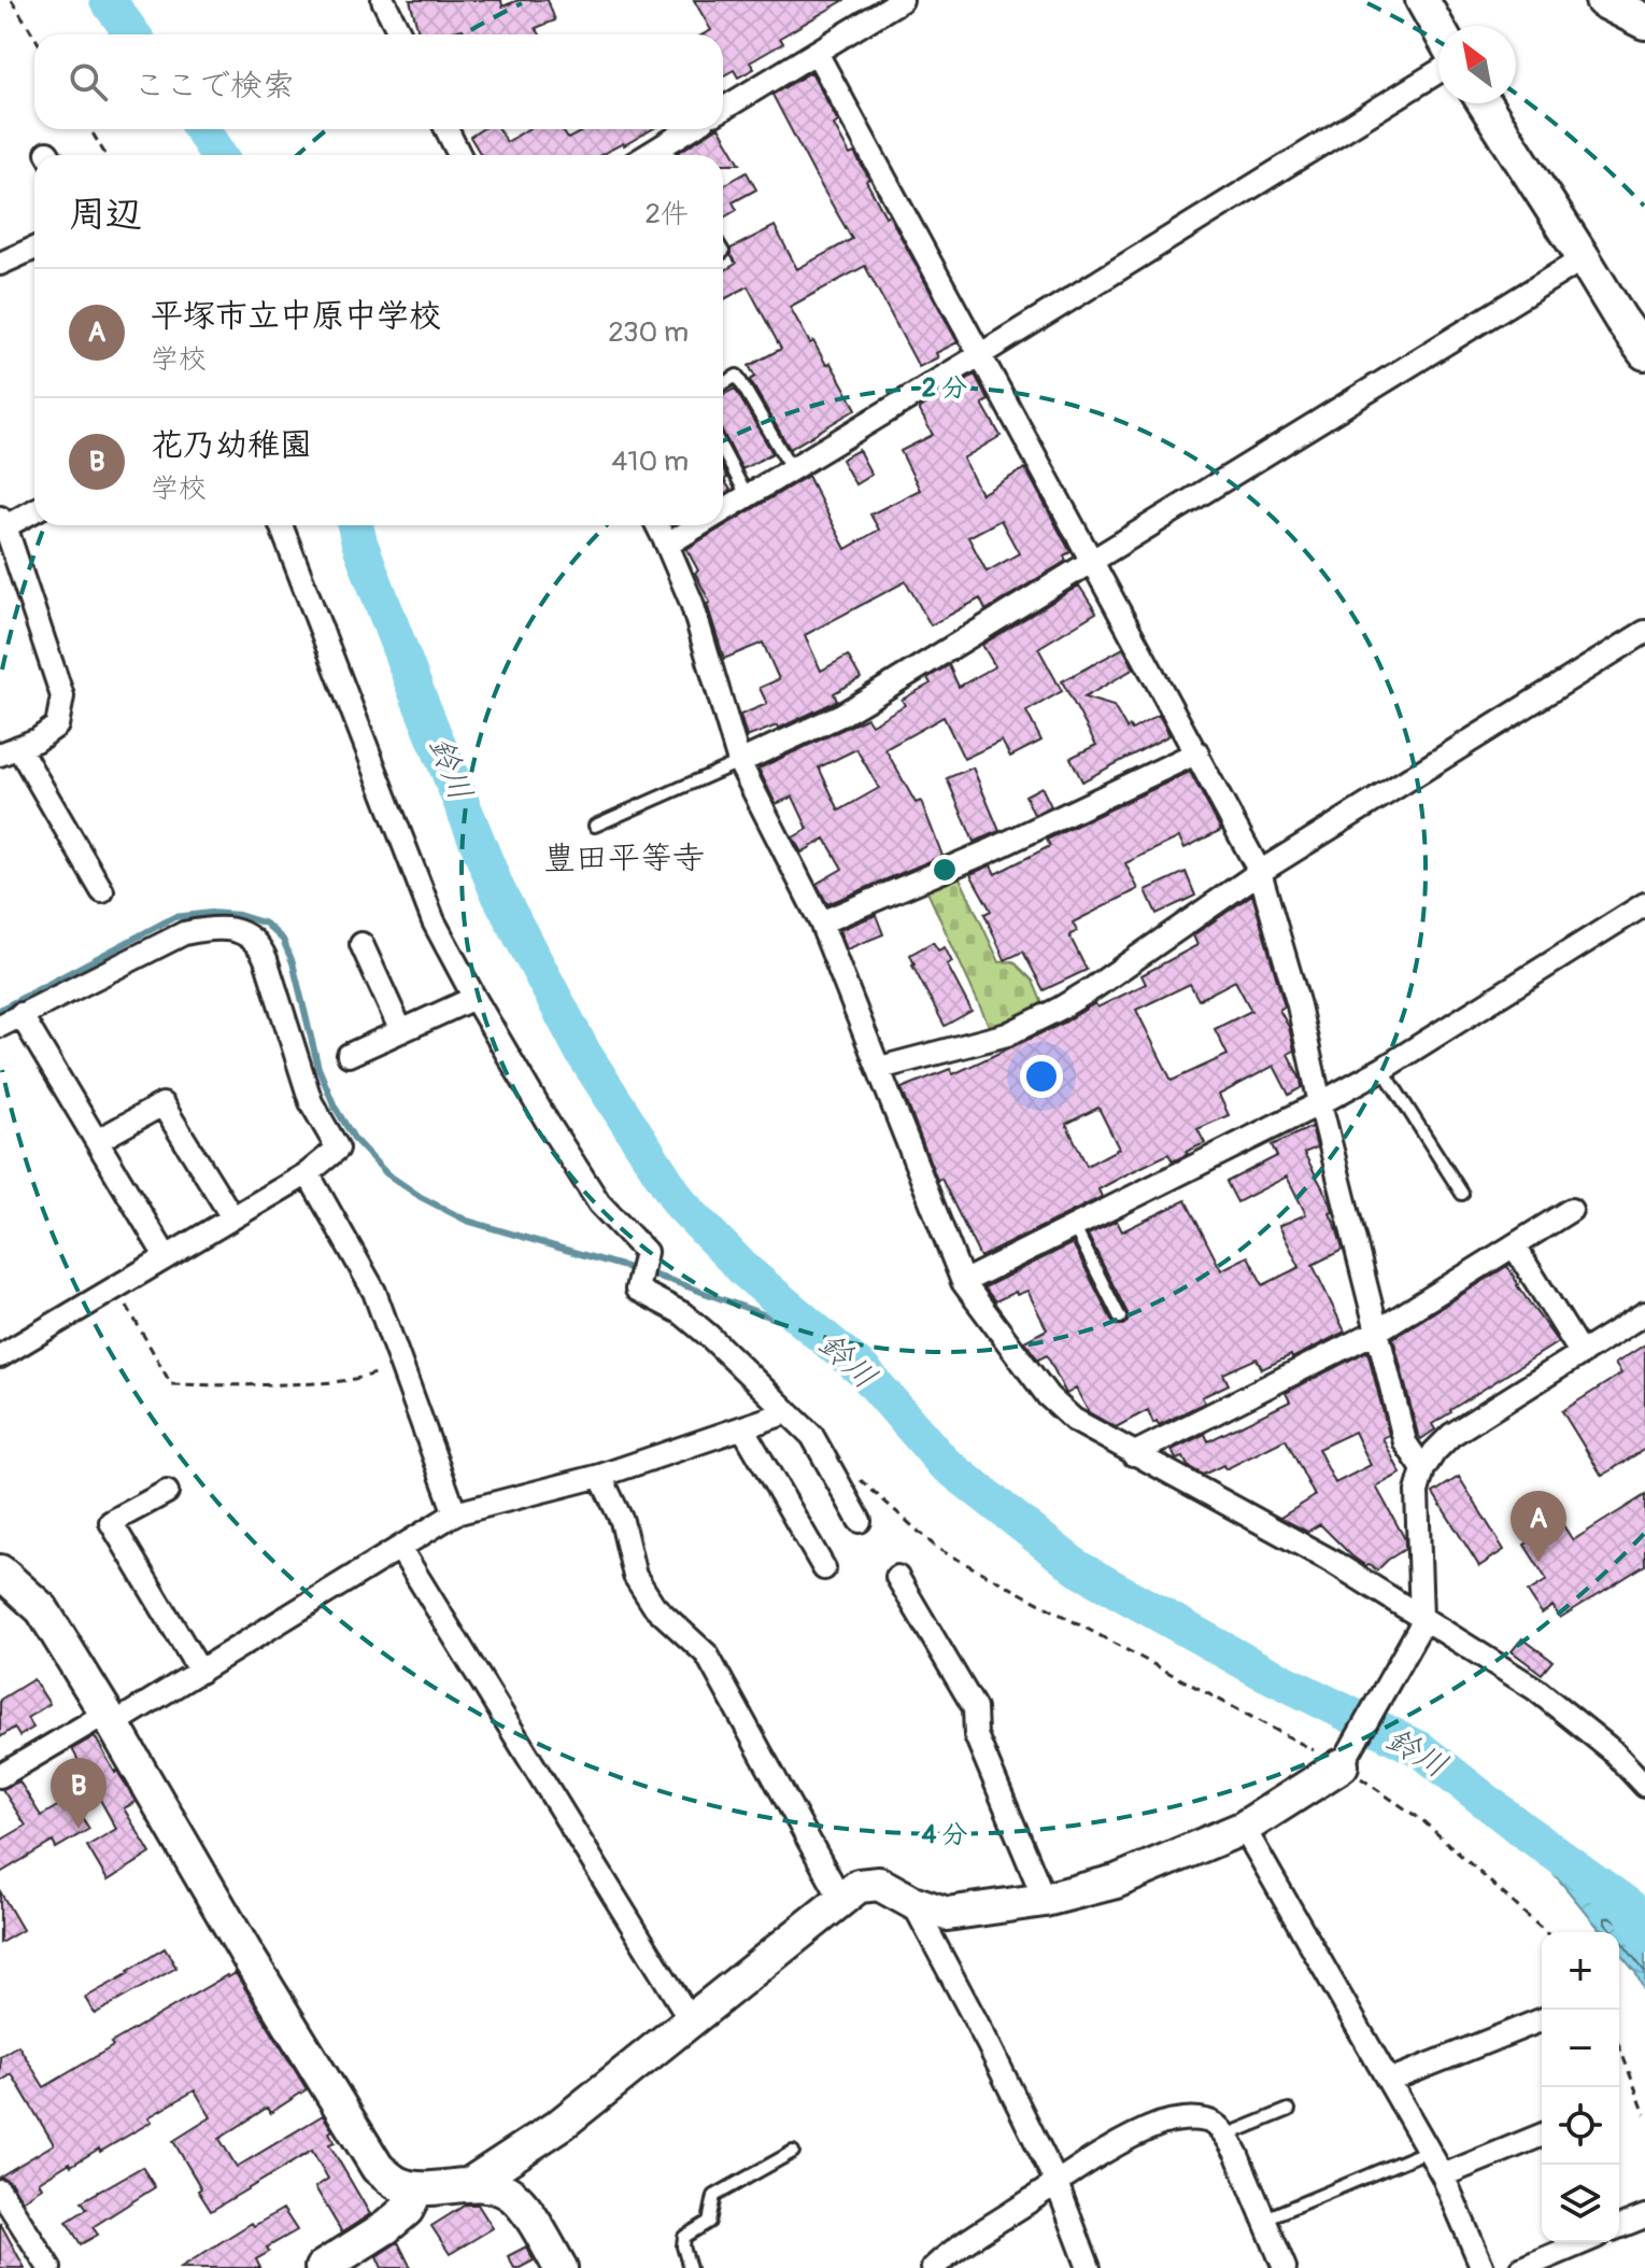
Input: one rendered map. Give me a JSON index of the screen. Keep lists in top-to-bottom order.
{
  "districts": ["豊田平等寺"],
  "water": ["鈴川"],
  "north": "top left",
  "page": {
    "search": "ここで検索",
    "heading": ["周辺", "2件"],
    "list": [
      {
        "mark": "A",
        "name": "平塚市立中原中学校",
        "note": "学校",
        "value": "230 m"
      },
      {
        "mark": "B",
        "name": "花乃幼稚園",
        "note": "学校",
        "value": "410 m"
      }
    ],
    "pins": ["A", "B"],
    "map_buttons": ["+", "−"]
  },
  "rings": ["2 分", "4 分"]
}
